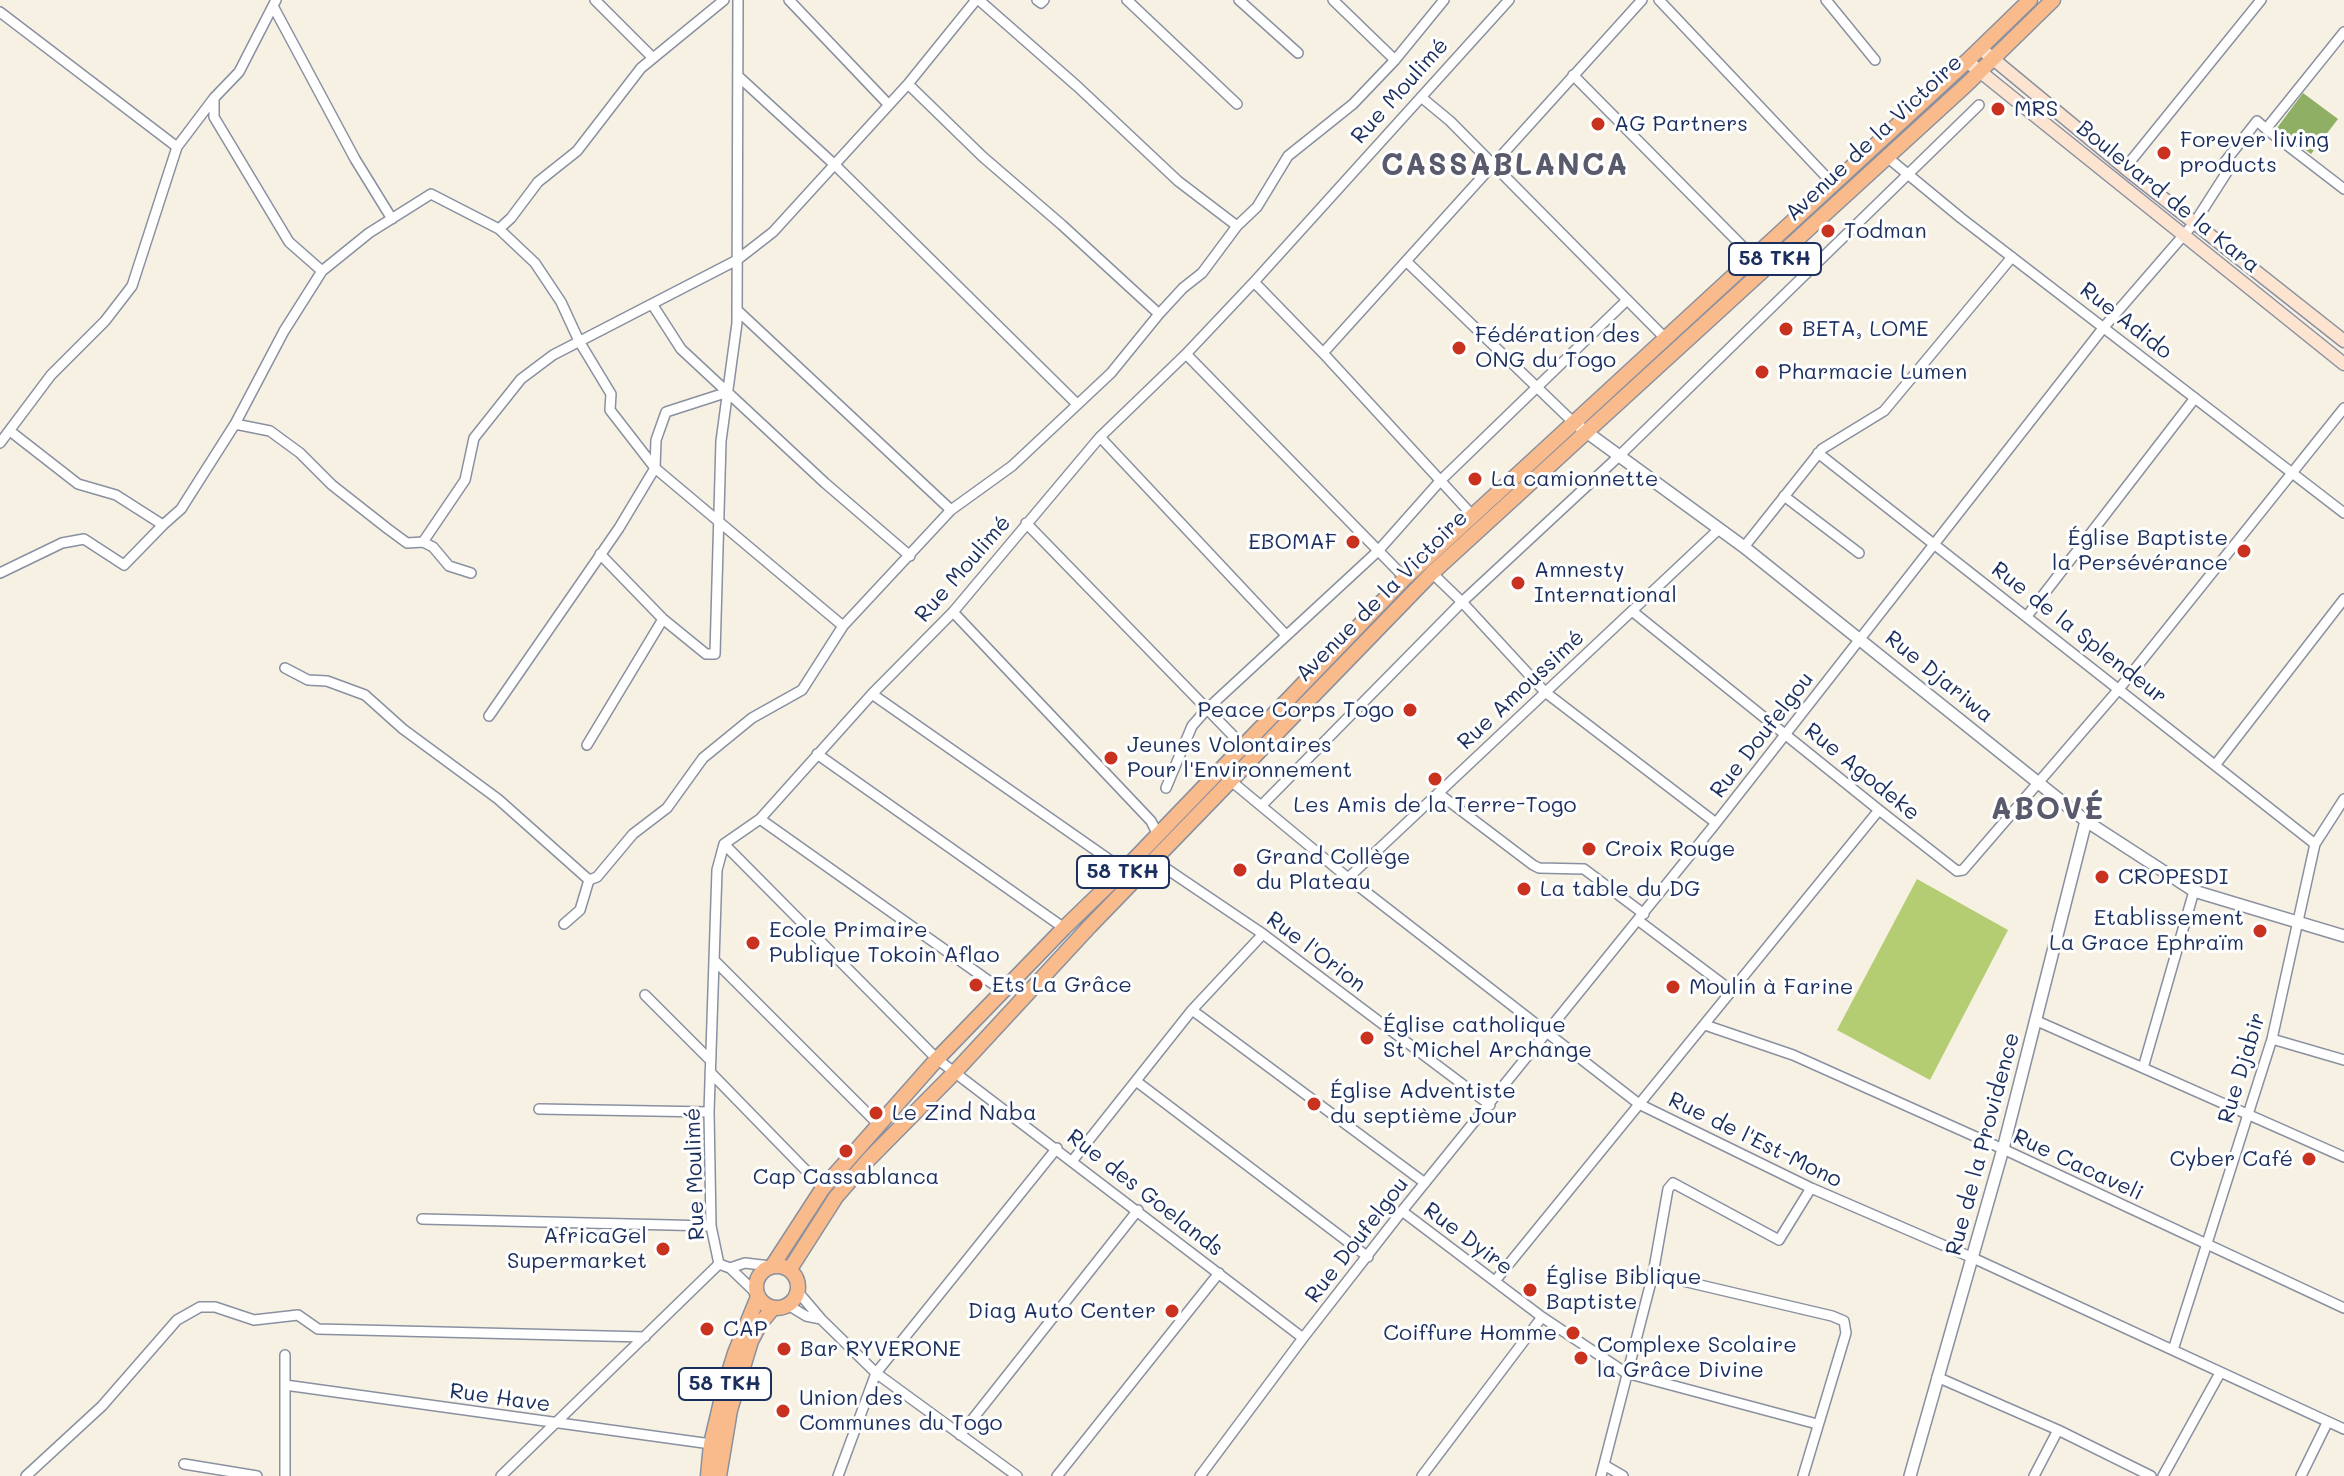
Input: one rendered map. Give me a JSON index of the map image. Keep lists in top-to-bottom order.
{
  "streets": {
    "highway": ["Avenue de la Victoire", "58 TKH"],
    "main road": ["Boulevard de la Kara"],
    "street": [
      "Rue Moulimé",
      "Rue Adido",
      "Rue de la Splendeur",
      "Rue Djariwa",
      "Rue Amoussimé",
      "Rue Doufelgou",
      "Rue Agodeke",
      "Rue l'Orion",
      "Rue Djabir",
      "Rue de l'Est-Mono",
      "Rue de la Providence",
      "Rue Cacaveli",
      "Rue des Goelands",
      "Rue Dyire",
      "Rue Have"
    ]
  },
  "crossings": [
    ["Rue Moulimé", "Rue des Goelands"],
    ["Avenue de la Victoire", "Boulevard de la Kara"],
    ["Avenue de la Victoire", "58 TKH"],
    ["Avenue de la Victoire", "Rue Adido"],
    ["Avenue de la Victoire", "Rue Djariwa"],
    ["Avenue de la Victoire", "Rue l'Orion"],
    ["Avenue de la Victoire", "Rue de l'Est-Mono"],
    ["Avenue de la Victoire", "Rue des Goelands"],
    ["Boulevard de la Kara", "Rue Doufelgou"],
    ["58 TKH", "Rue Have"],
    ["Rue Adido", "Rue Doufelgou"],
    ["Rue de la Splendeur", "Rue Doufelgou"],
    ["Rue de la Splendeur", "Rue Djabir"],
    ["Rue Djariwa", "Rue Amoussimé"],
    ["Rue Djariwa", "Rue Doufelgou"],
    ["Rue Djariwa", "Rue Agodeke"],
    ["Rue Djariwa", "Rue Djabir"],
    ["Rue Djariwa", "Rue de la Providence"],
    ["Rue Amoussimé", "Rue Agodeke"],
    ["Rue Amoussimé", "Rue de l'Est-Mono"],
    ["Rue Doufelgou", "Rue Agodeke"],
    ["Rue Doufelgou", "Rue l'Orion"],
    ["Rue Doufelgou", "Rue de l'Est-Mono"],
    ["Rue Doufelgou", "Rue des Goelands"],
    ["Rue Doufelgou", "Rue Dyire"],
    ["Rue Djabir", "Rue de l'Est-Mono"],
    ["Rue Djabir", "Rue Cacaveli"],
    ["Rue de l'Est-Mono", "Rue de la Providence"],
    ["Rue de la Providence", "Rue Cacaveli"]
  ],
  "districts": ["CASSABLANCA", "ABOVÉ"],
  "places": [
    "MRS",
    "AG Partners",
    "Forever living products",
    "Todman",
    "BETA, LOME",
    "Fédération des ONG du Togo",
    "Pharmacie Lumen",
    "La camionnette",
    "EBOMAF",
    "Église Baptiste la Persévérance",
    "Amnesty International",
    "Peace Corps Togo",
    "Jeunes Volontaires Pour l'Environnement",
    "Les Amis de la Terre-Togo",
    "Croix Rouge",
    "Grand Collège du Plateau",
    "CROPESDI",
    "La table du DG",
    "Etablissement La Grace Ephraïm",
    "Ecole Primaire Publique Tokoin Aflao",
    "Ets La Grâce",
    "Moulin à Farine",
    "Église catholique St Michel Archange",
    "Église Adventiste du septième Jour",
    "Le Zind Naba",
    "Cap Cassablanca",
    "Cyber Café",
    "AfricaGel Supermarket",
    "Église Biblique Baptiste",
    "Diag Auto Center",
    "CAP",
    "Coiffure Homme",
    "Bar RYVERONE",
    "Complexe Scolaire la Grâce Divine",
    "Union des Communes du Togo"
  ]
}
